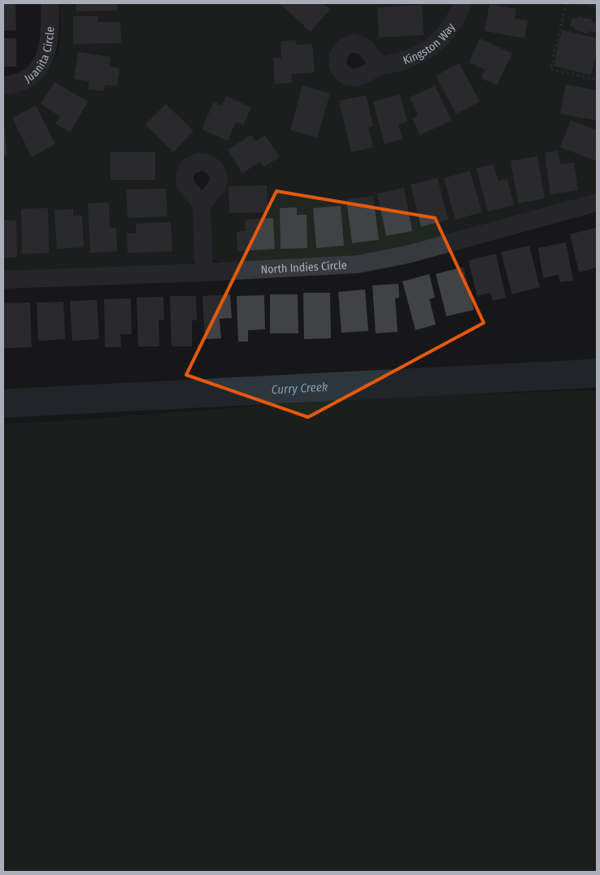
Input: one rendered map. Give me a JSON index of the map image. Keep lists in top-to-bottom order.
{
  "streets": {
    "street": ["Kingston Way", "Juanita Circle", "North Indies Circle"]
  },
  "water": ["Curry Creek"]
}
